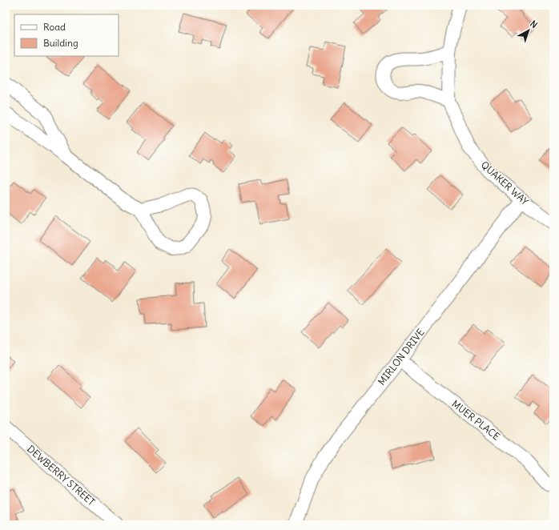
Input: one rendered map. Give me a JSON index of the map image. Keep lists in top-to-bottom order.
{
  "streets": {
    "street": [
      "QUAKER WAY",
      "MIRLON DRIVE",
      "MUER PLACE",
      "DEWBERRY STREET"
    ]
  },
  "crossings": [
    ["QUAKER WAY", "MIRLON DRIVE"],
    ["MIRLON DRIVE", "MUER PLACE"]
  ],
  "legend": ["Road", "Building"],
  "north": "top right"
}
